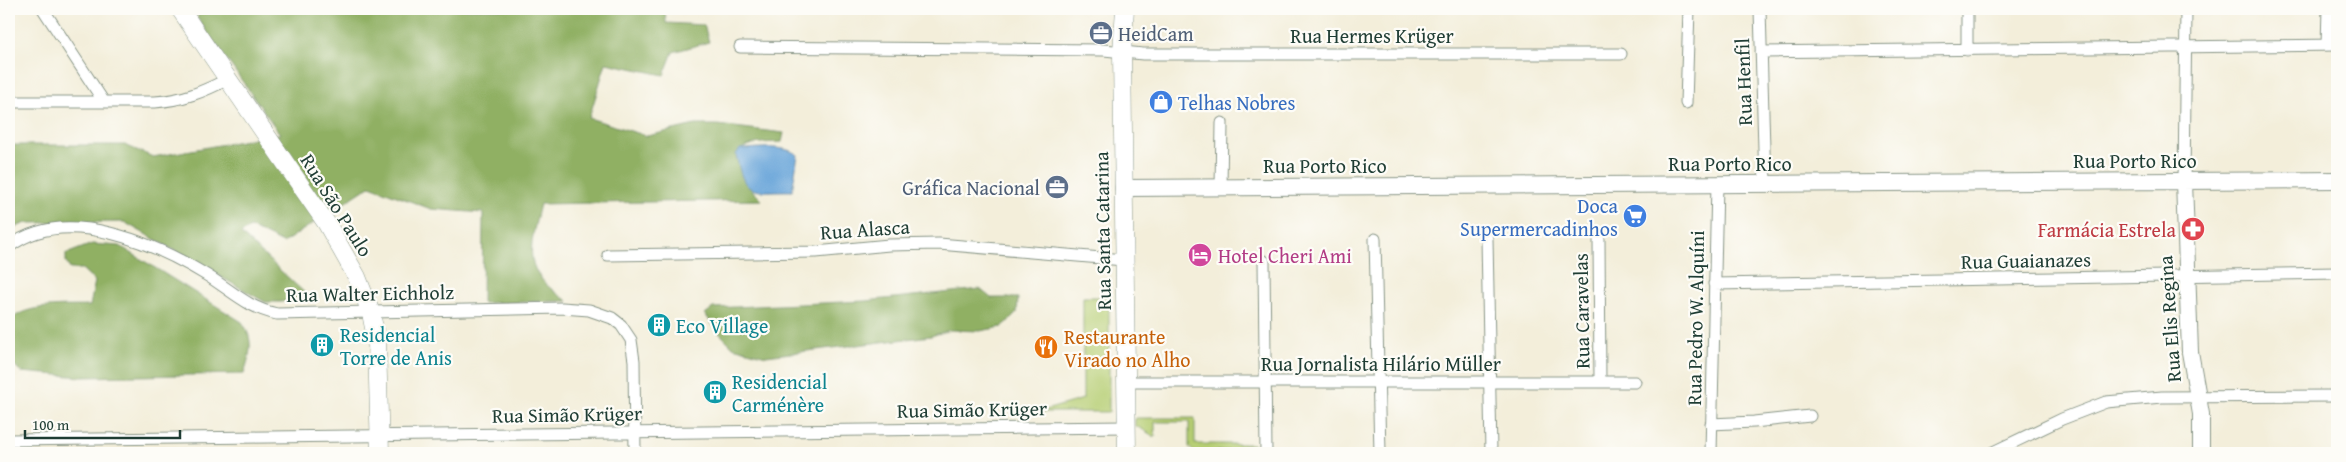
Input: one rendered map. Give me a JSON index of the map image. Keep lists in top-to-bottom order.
{
  "streets": {
    "main road": [
      "Rua Porto Rico",
      "Rua São Paulo",
      "Rua Santa Catarina",
      "Rua Elis Regina"
    ],
    "street": [
      "Rua Hermes Krüger",
      "Rua Henfil",
      "Rua Alasca",
      "Rua Guaianazes",
      "Rua Walter Eichholz",
      "Rua Caravelas",
      "Rua Pedro W. Alquíni",
      "Rua Jornalista Hilário Müller",
      "Rua Simão Krüger"
    ]
  },
  "crossings": [
    ["Rua Hermes Krüger", "Rua Santa Catarina"],
    ["Rua Henfil", "Rua Porto Rico"],
    ["Rua Porto Rico", "Rua Santa Catarina"],
    ["Rua Porto Rico", "Rua Pedro W. Alquíni"],
    ["Rua Porto Rico", "Rua Elis Regina"],
    ["Rua São Paulo", "Rua Walter Eichholz"],
    ["Rua São Paulo", "Rua Simão Krüger"],
    ["Rua Alasca", "Rua Santa Catarina"],
    ["Rua Santa Catarina", "Rua Jornalista Hilário Müller"],
    ["Rua Santa Catarina", "Rua Simão Krüger"],
    ["Rua Guaianazes", "Rua Pedro W. Alquíni"],
    ["Rua Guaianazes", "Rua Elis Regina"],
    ["Rua Walter Eichholz", "Rua Simão Krüger"],
    ["Rua Caravelas", "Rua Jornalista Hilário Müller"]
  ],
  "places": {
    "office": ["HeidCam", "Gráfica Nacional"],
    "shop": ["Telhas Nobres"],
    "supermarket": ["Doca Supermercadinhos"],
    "pharmacy": ["Farmácia Estrela"],
    "hotel": ["Hotel Cheri Ami"],
    "building": ["Eco Village", "Residencial Torre de Anis", "Residencial Carménère"],
    "restaurant": ["Restaurante Virado no Alho"]
  },
  "scale_bar": "100 m"
}
